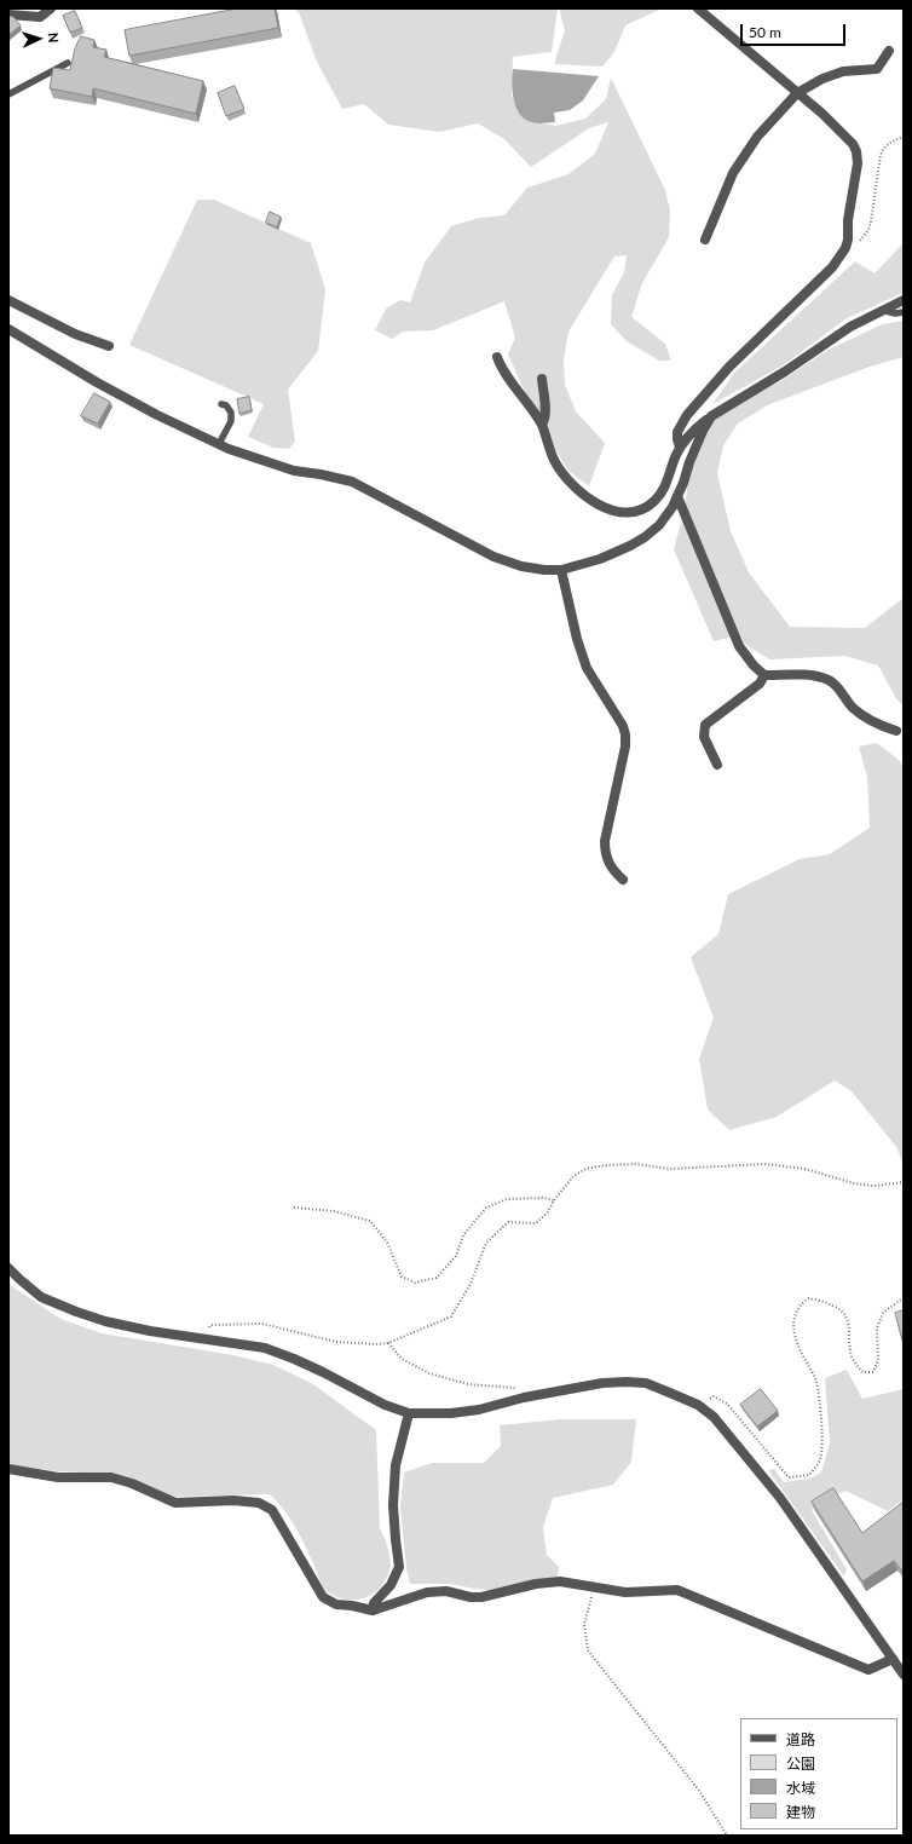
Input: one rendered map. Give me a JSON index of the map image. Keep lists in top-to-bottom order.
{
  "legend": [
    "道路",
    "公園",
    "水域",
    "建物"
  ],
  "scale_bar": "50 m",
  "north": "right"
}
